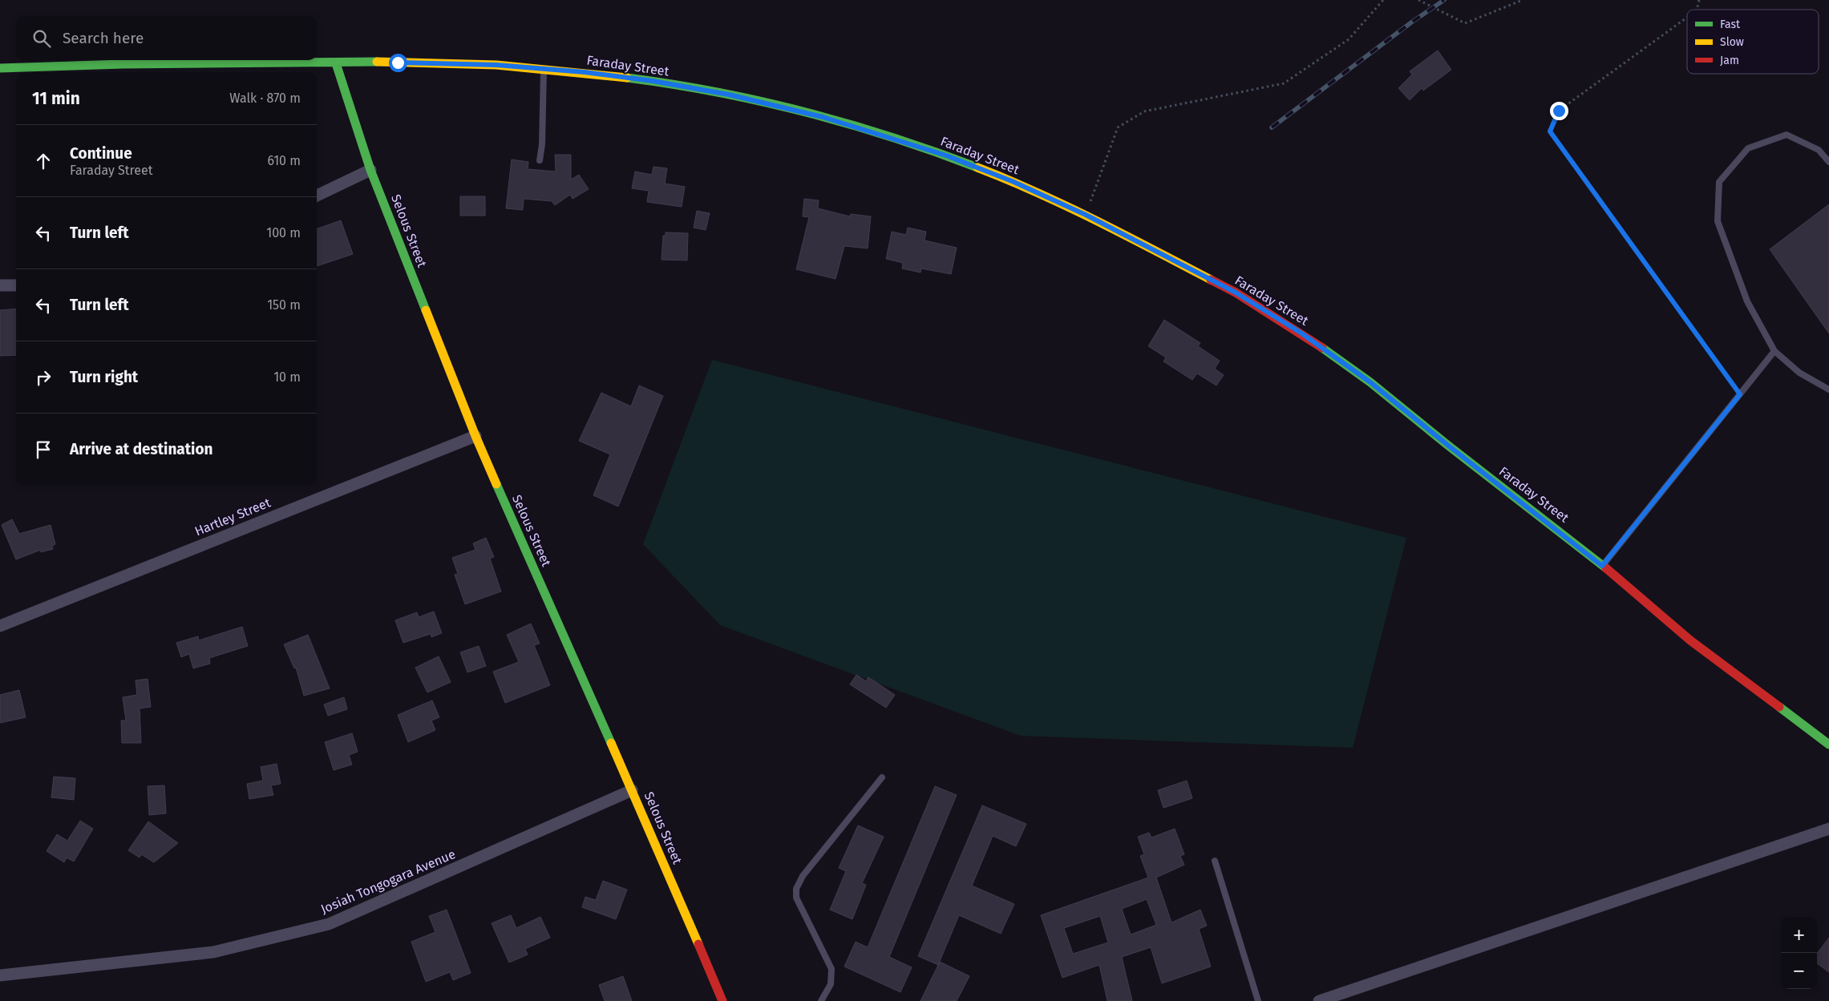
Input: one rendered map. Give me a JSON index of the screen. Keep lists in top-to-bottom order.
{
  "streets": {
    "street": [
      "Faraday Street",
      "Selous Street",
      "Hartley Street",
      "Josiah Tongogara Avenue"
    ]
  },
  "crossings": [
    ["Faraday Street", "Selous Street"],
    ["Selous Street", "Hartley Street"],
    ["Selous Street", "Josiah Tongogara Avenue"]
  ],
  "legend": ["Fast", "Slow", "Jam"],
  "page": {
    "search": "Search here",
    "heading": ["11 min", "Walk · 870 m"],
    "list": [
      ["Continue", "Faraday Street", "610 m"],
      ["Turn left", "100 m"],
      ["Turn left", "150 m"],
      ["Turn right", "10 m"],
      "Arrive at destination"
    ],
    "map_buttons": ["+", "−"]
  }
}
